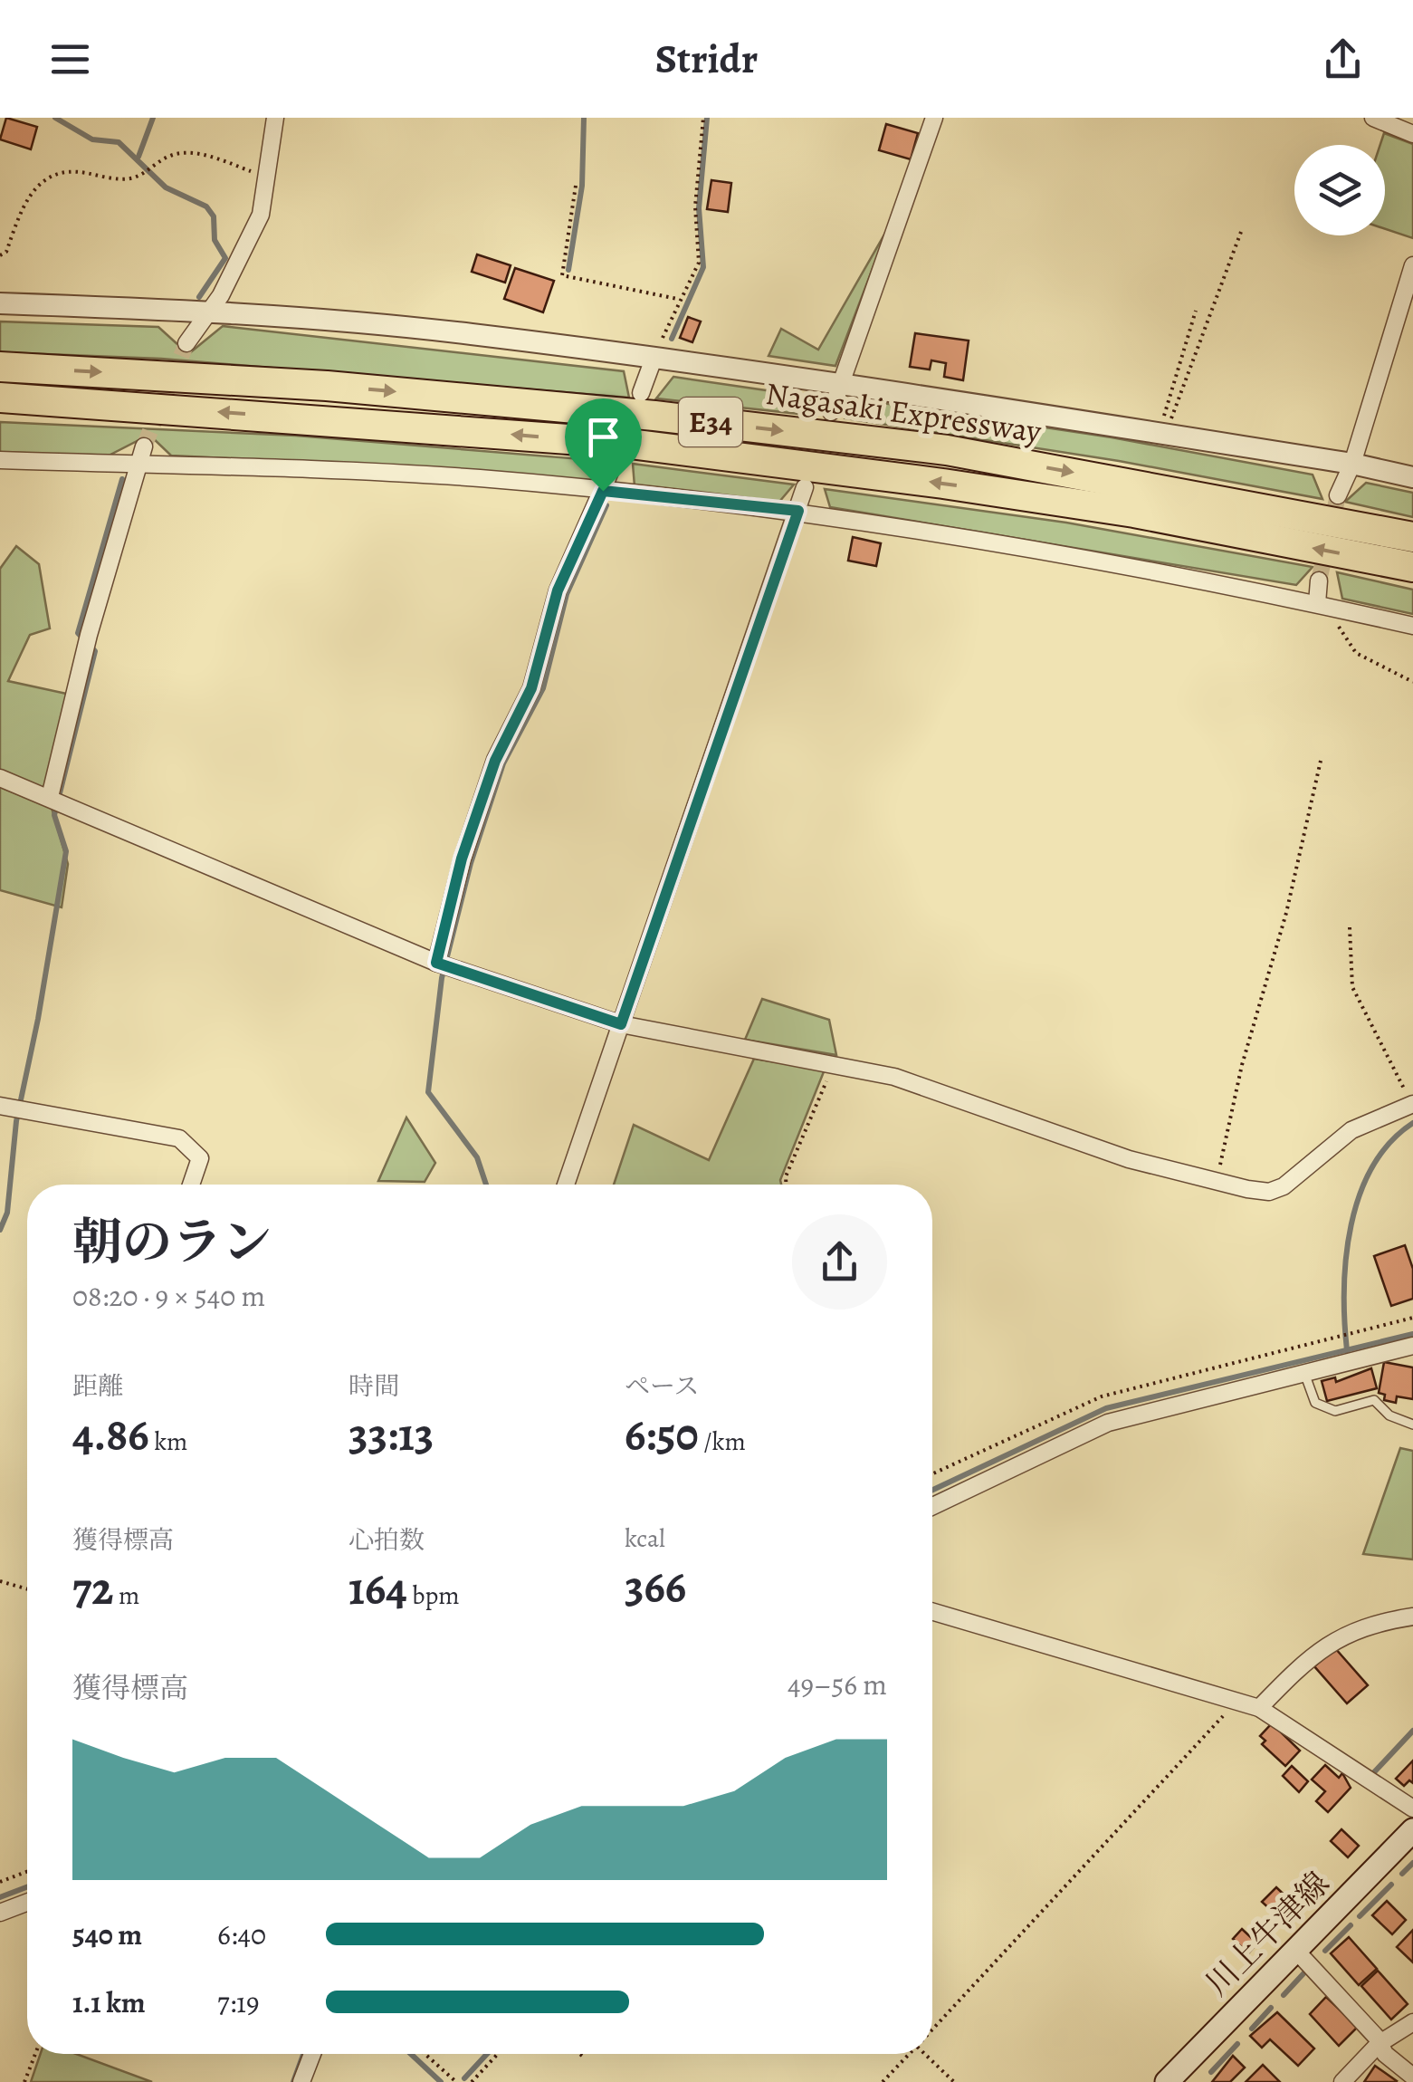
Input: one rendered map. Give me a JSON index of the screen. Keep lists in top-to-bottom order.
{
  "streets": {
    "highway": ["Nagasaki Expressway", "E34"],
    "main road": ["川上牛津線"]
  },
  "page": {
    "header": "Stridr",
    "heading": ["朝のラン", "08:20 · 9 × 540 m"],
    "stats": [
      ["距離", "4.86 km"],
      ["時間", "33:13"],
      ["ペース", "6:50 /km"],
      ["獲得標高", "72 m"],
      ["心拍数", "164 bpm"],
      ["kcal", "366"]
    ],
    "chart": ["獲得標高", "49–56 m"],
    "list": [
      {
        "name": "540 m",
        "note": "6:40"
      },
      {
        "name": "1.1 km",
        "note": "7:19"
      }
    ]
  }
}
